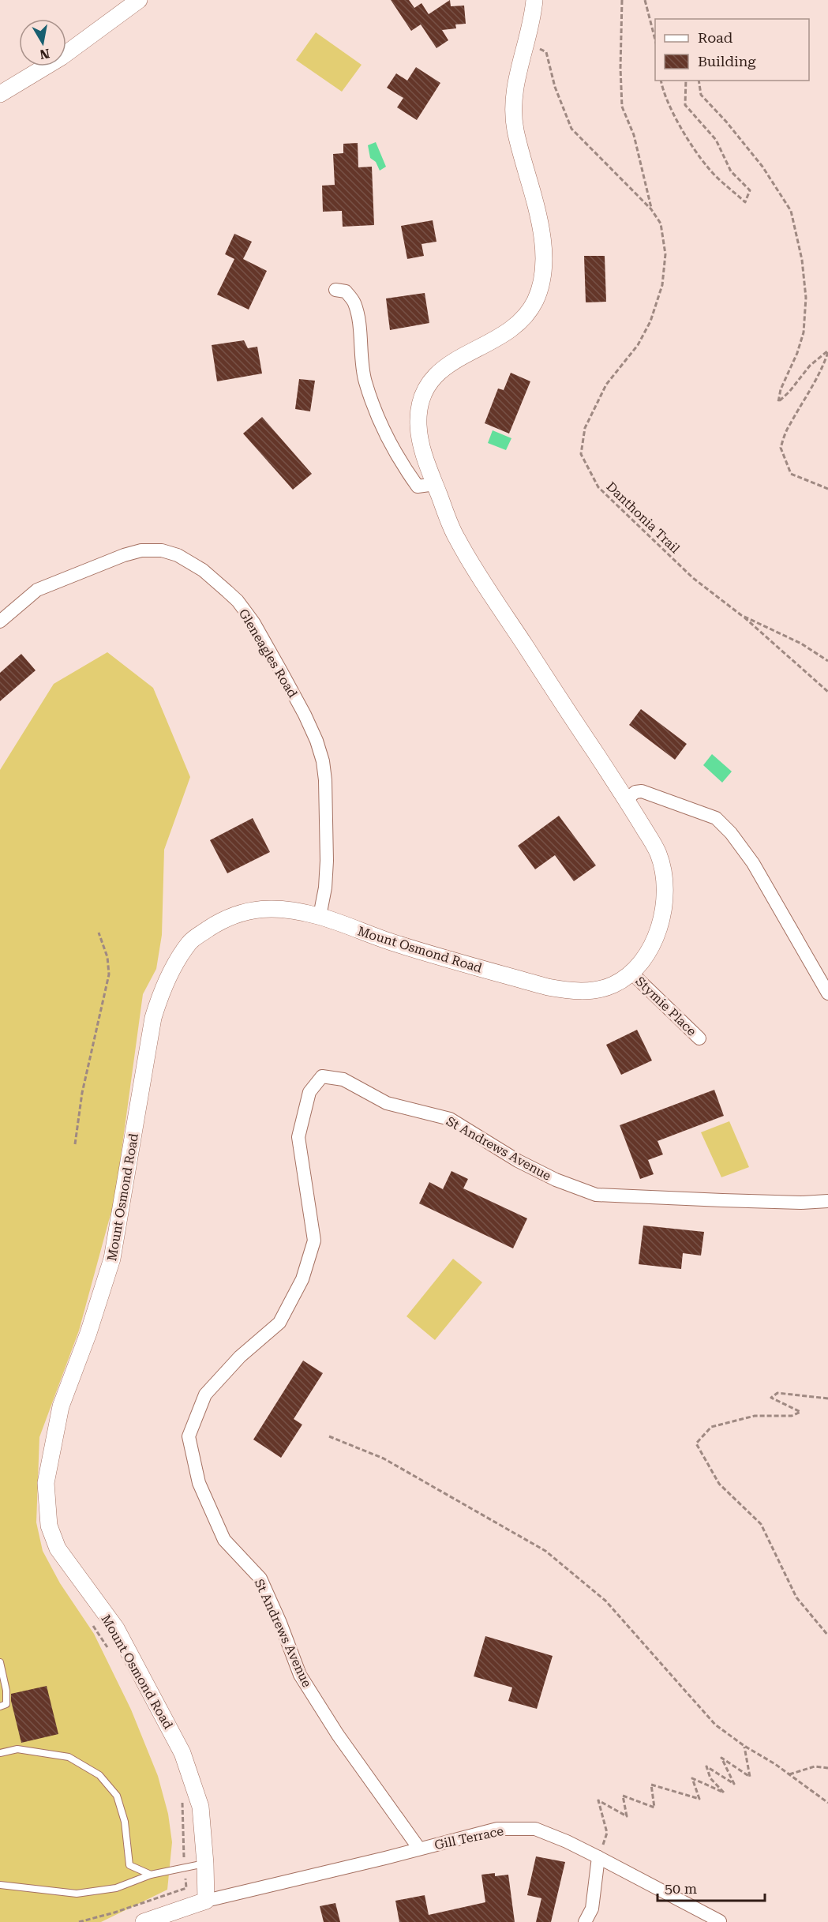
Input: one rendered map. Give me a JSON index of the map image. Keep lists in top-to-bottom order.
{
  "streets": {
    "street": [
      "Gleneagles Road",
      "Mount Osmond Road",
      "Stymie Place",
      "St Andrews Avenue",
      "Gill Terrace"
    ],
    "path": ["Danthonia Trail"]
  },
  "crossings": [
    ["Danthonia Trail", "Mount Osmond Road"],
    ["Gleneagles Road", "Mount Osmond Road"],
    ["Mount Osmond Road", "Stymie Place"],
    ["Mount Osmond Road", "Gill Terrace"],
    ["St Andrews Avenue", "Gill Terrace"]
  ],
  "legend": ["Road", "Building"],
  "scale_bar": "50 m",
  "north": "bottom"
}
